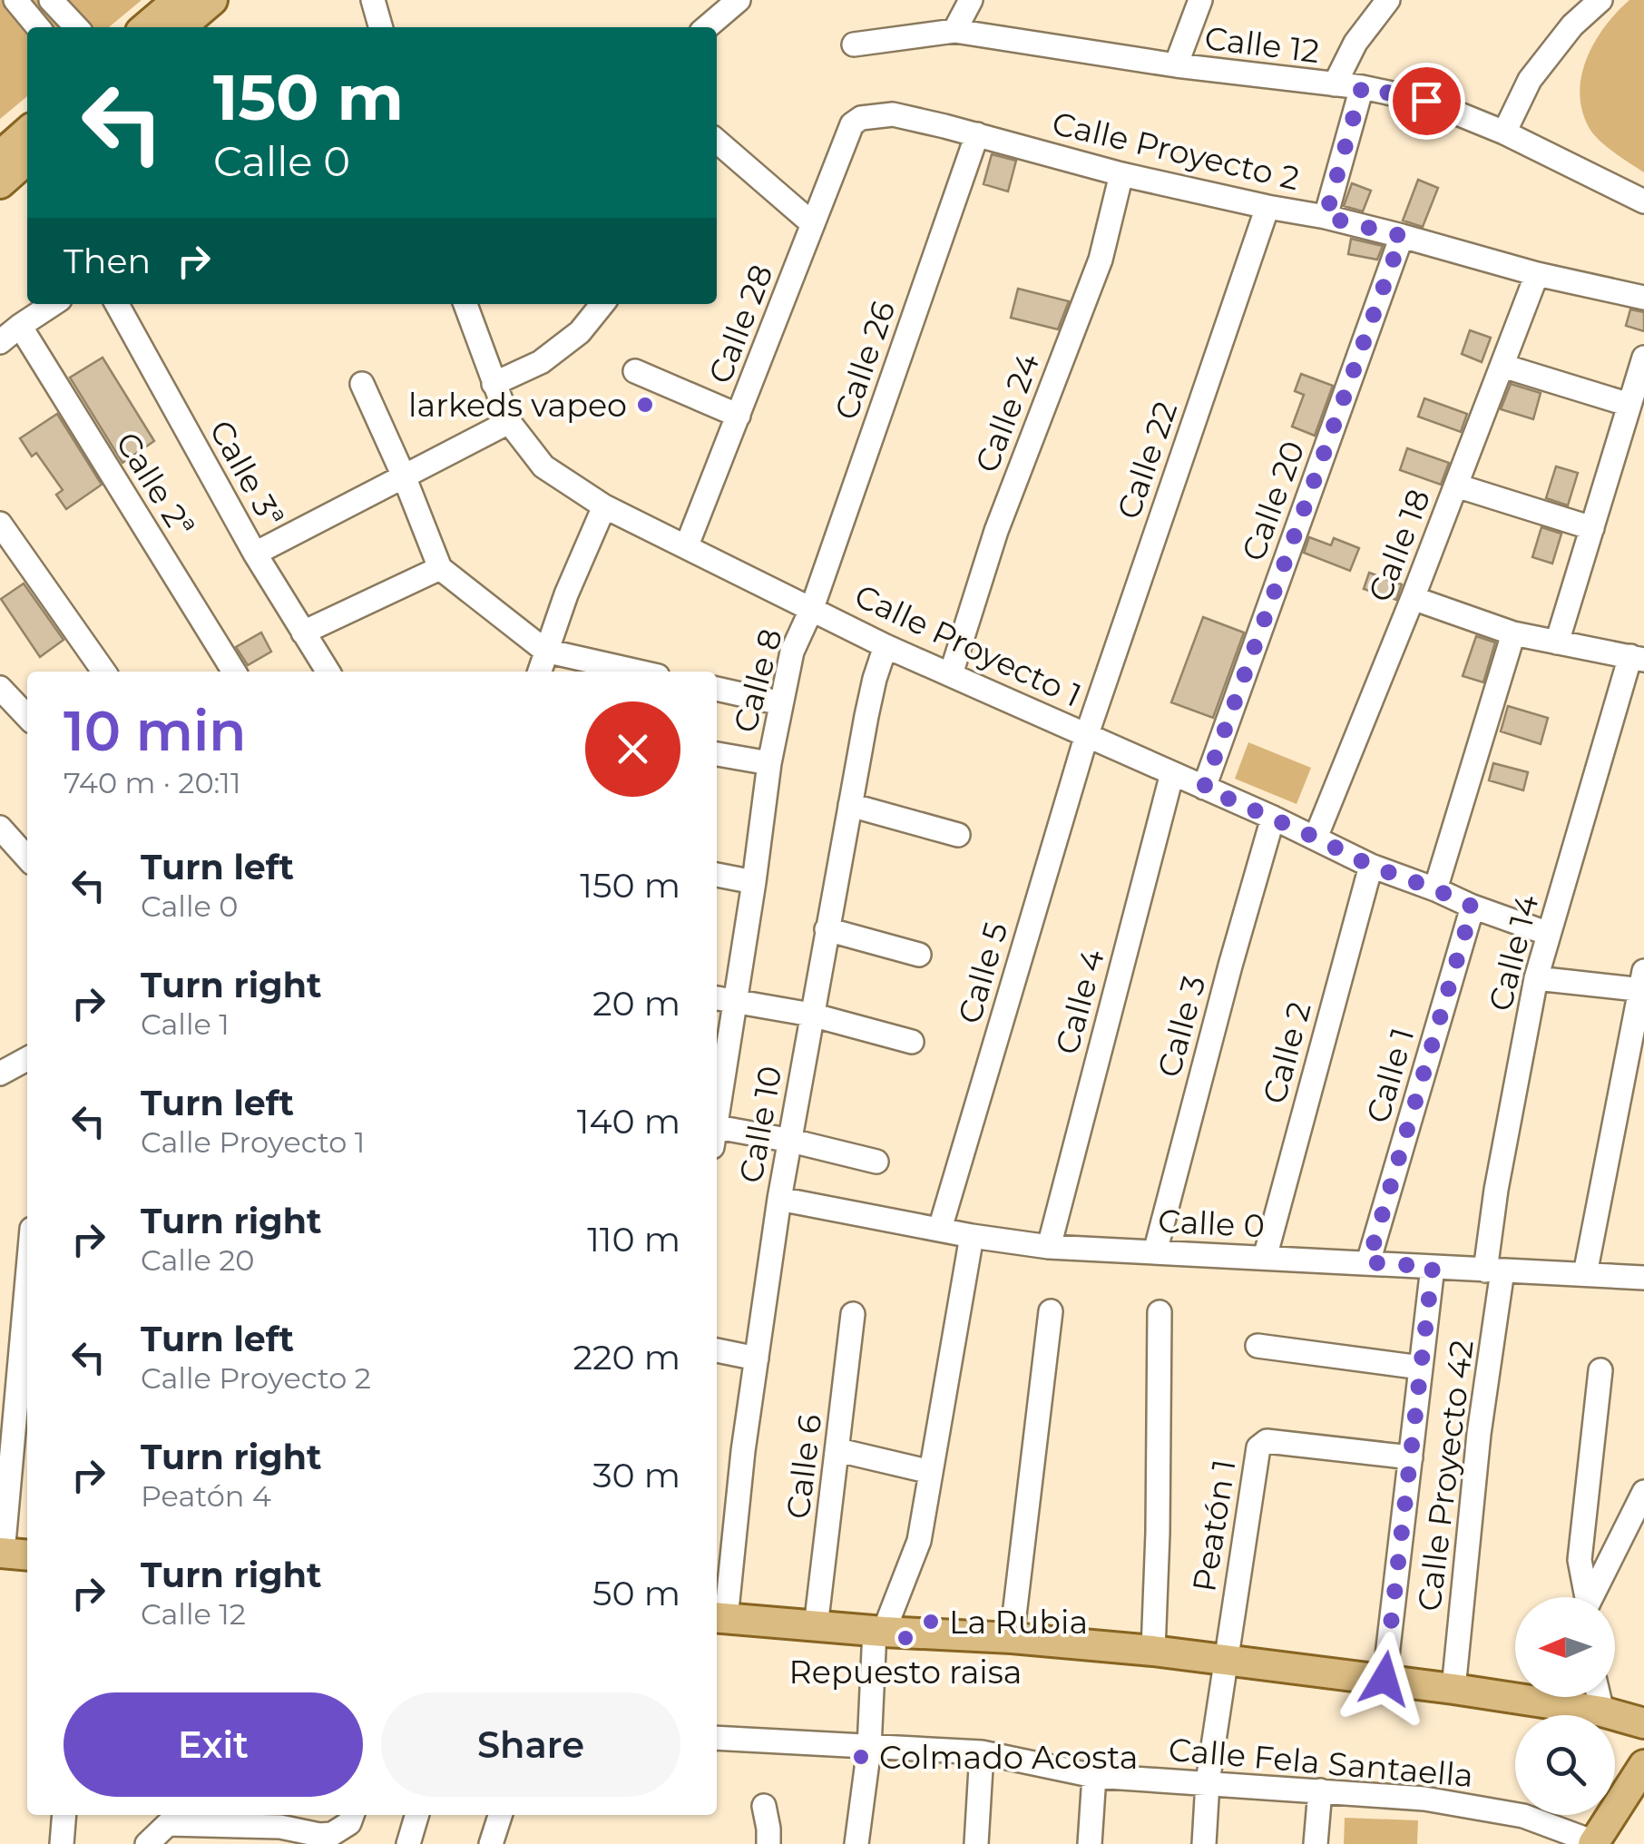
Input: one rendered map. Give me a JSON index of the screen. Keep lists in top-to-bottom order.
{
  "streets": {
    "street": [
      "Calle 12",
      "Calle Proyecto 2",
      "Calle 28",
      "Calle 26",
      "Calle 24",
      "Calle 22",
      "Calle 3ª",
      "Calle 2ª",
      "Calle 20",
      "Calle 18",
      "Calle Proyecto 1",
      "Calle 8",
      "Calle 14",
      "Calle 5",
      "Calle 4",
      "Calle 3",
      "Calle 2",
      "Calle 1",
      "Calle 10",
      "Calle 0",
      "Calle 6",
      "Calle Proyecto 42",
      "Peatón 1",
      "Calle Fela Santaella"
    ]
  },
  "crossings": [
    ["Calle Proyecto 2", "Calle 28"],
    ["Calle Proyecto 2", "Calle 26"],
    ["Calle Proyecto 2", "Calle 24"],
    ["Calle Proyecto 2", "Calle 22"],
    ["Calle Proyecto 2", "Calle 20"],
    ["Calle Proyecto 2", "Calle 18"],
    ["Calle 28", "Calle Proyecto 1"],
    ["Calle 26", "Calle Proyecto 1"],
    ["Calle 26", "Calle 8"],
    ["Calle 24", "Calle Proyecto 1"],
    ["Calle 22", "Calle Proyecto 1"],
    ["Calle 22", "Calle 5"],
    ["Calle 20", "Calle Proyecto 1"],
    ["Calle 18", "Calle Proyecto 1"],
    ["Calle Proyecto 1", "Calle 8"],
    ["Calle Proyecto 1", "Calle 14"],
    ["Calle Proyecto 1", "Calle 5"],
    ["Calle Proyecto 1", "Calle 4"],
    ["Calle Proyecto 1", "Calle 3"],
    ["Calle Proyecto 1", "Calle 2"],
    ["Calle Proyecto 1", "Calle 1"],
    ["Calle Proyecto 1", "Calle 10"],
    ["Calle 14", "Calle 0"],
    ["Calle 14", "Calle Proyecto 42"],
    ["Calle 5", "Calle 0"],
    ["Calle 4", "Calle 0"],
    ["Calle 3", "Calle 0"],
    ["Calle 2", "Calle 0"],
    ["Calle 1", "Calle 0"],
    ["Calle 10", "Calle 0"],
    ["Calle 0", "Calle Proyecto 42"],
    ["Peatón 1", "Calle Fela Santaella"]
  ],
  "places": [
    "larkeds vapeo",
    "La Rubia",
    "Repuesto raisa",
    "Colmado Acosta"
  ],
  "north": "left",
  "page": {
    "turn": ["150 m", "Calle 0"],
    "then": "Then",
    "heading": ["10 min", "740 m · 20:11"],
    "list": [
      {
        "name": "Turn left",
        "note": "Calle 0",
        "value": "150 m"
      },
      {
        "name": "Turn right",
        "note": "Calle 1",
        "value": "20 m"
      },
      {
        "name": "Turn left",
        "note": "Calle Proyecto 1",
        "value": "140 m"
      },
      {
        "name": "Turn right",
        "note": "Calle 20",
        "value": "110 m"
      },
      {
        "name": "Turn left",
        "note": "Calle Proyecto 2",
        "value": "220 m"
      },
      {
        "name": "Turn right",
        "note": "Peatón 4",
        "value": "30 m"
      },
      {
        "name": "Turn right",
        "note": "Calle 12",
        "value": "50 m"
      }
    ],
    "buttons": ["Exit", "Share"]
  }
}
